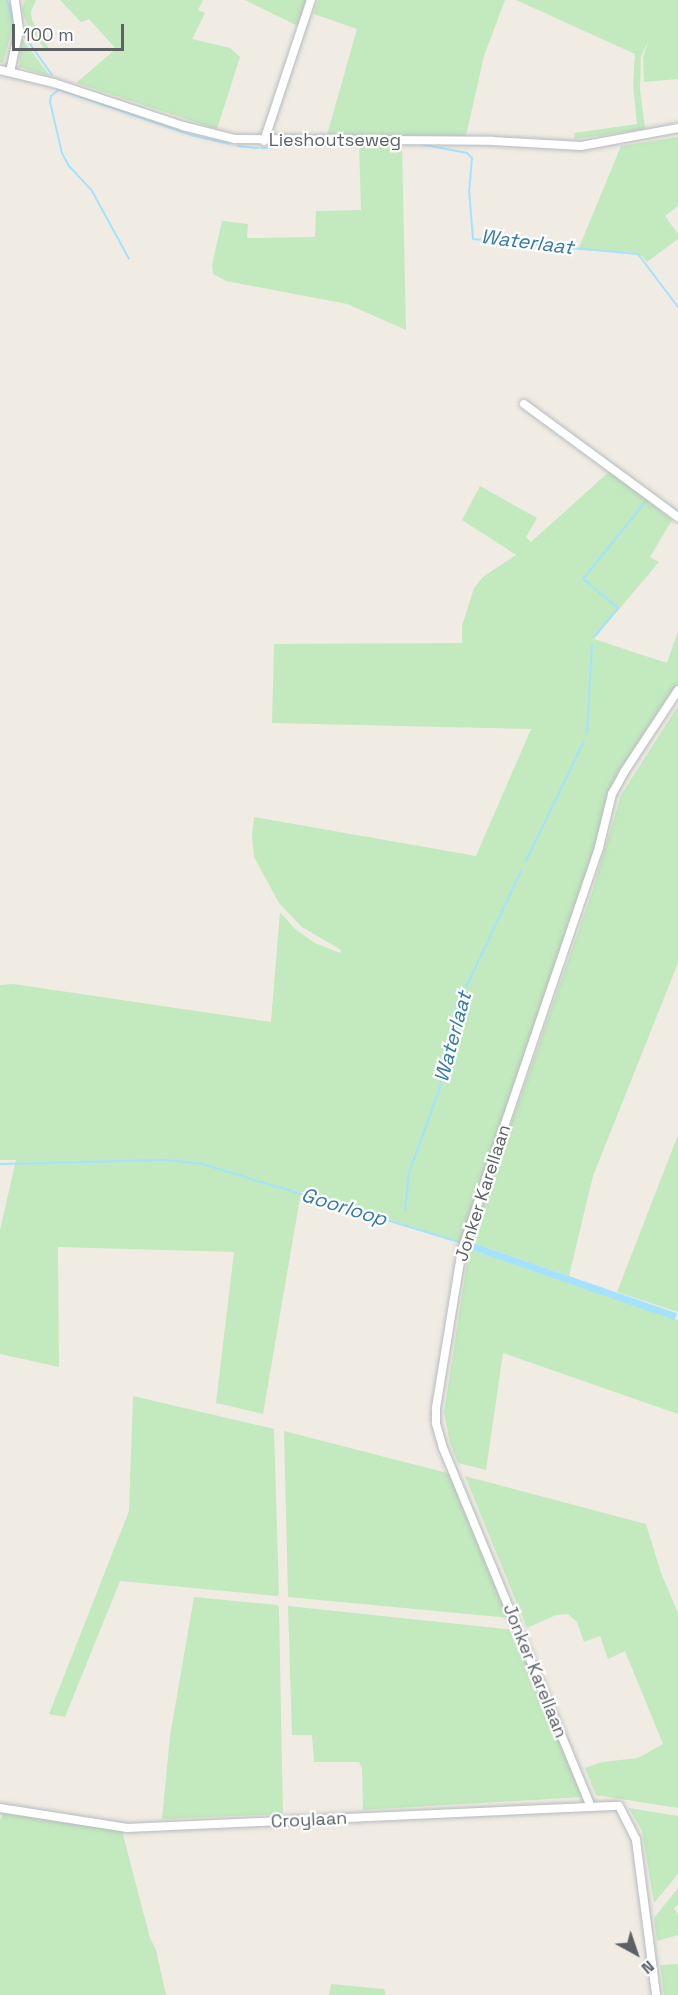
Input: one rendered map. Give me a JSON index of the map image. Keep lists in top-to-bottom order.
{
  "streets": {
    "street": ["Lieshoutseweg", "Jonker Karellaan", "Croylaan"]
  },
  "crossings": [
    ["Jonker Karellaan", "Croylaan"]
  ],
  "water": ["Waterlaat", "Goorloop"],
  "scale_bar": "100 m",
  "north": "bottom right"
}
